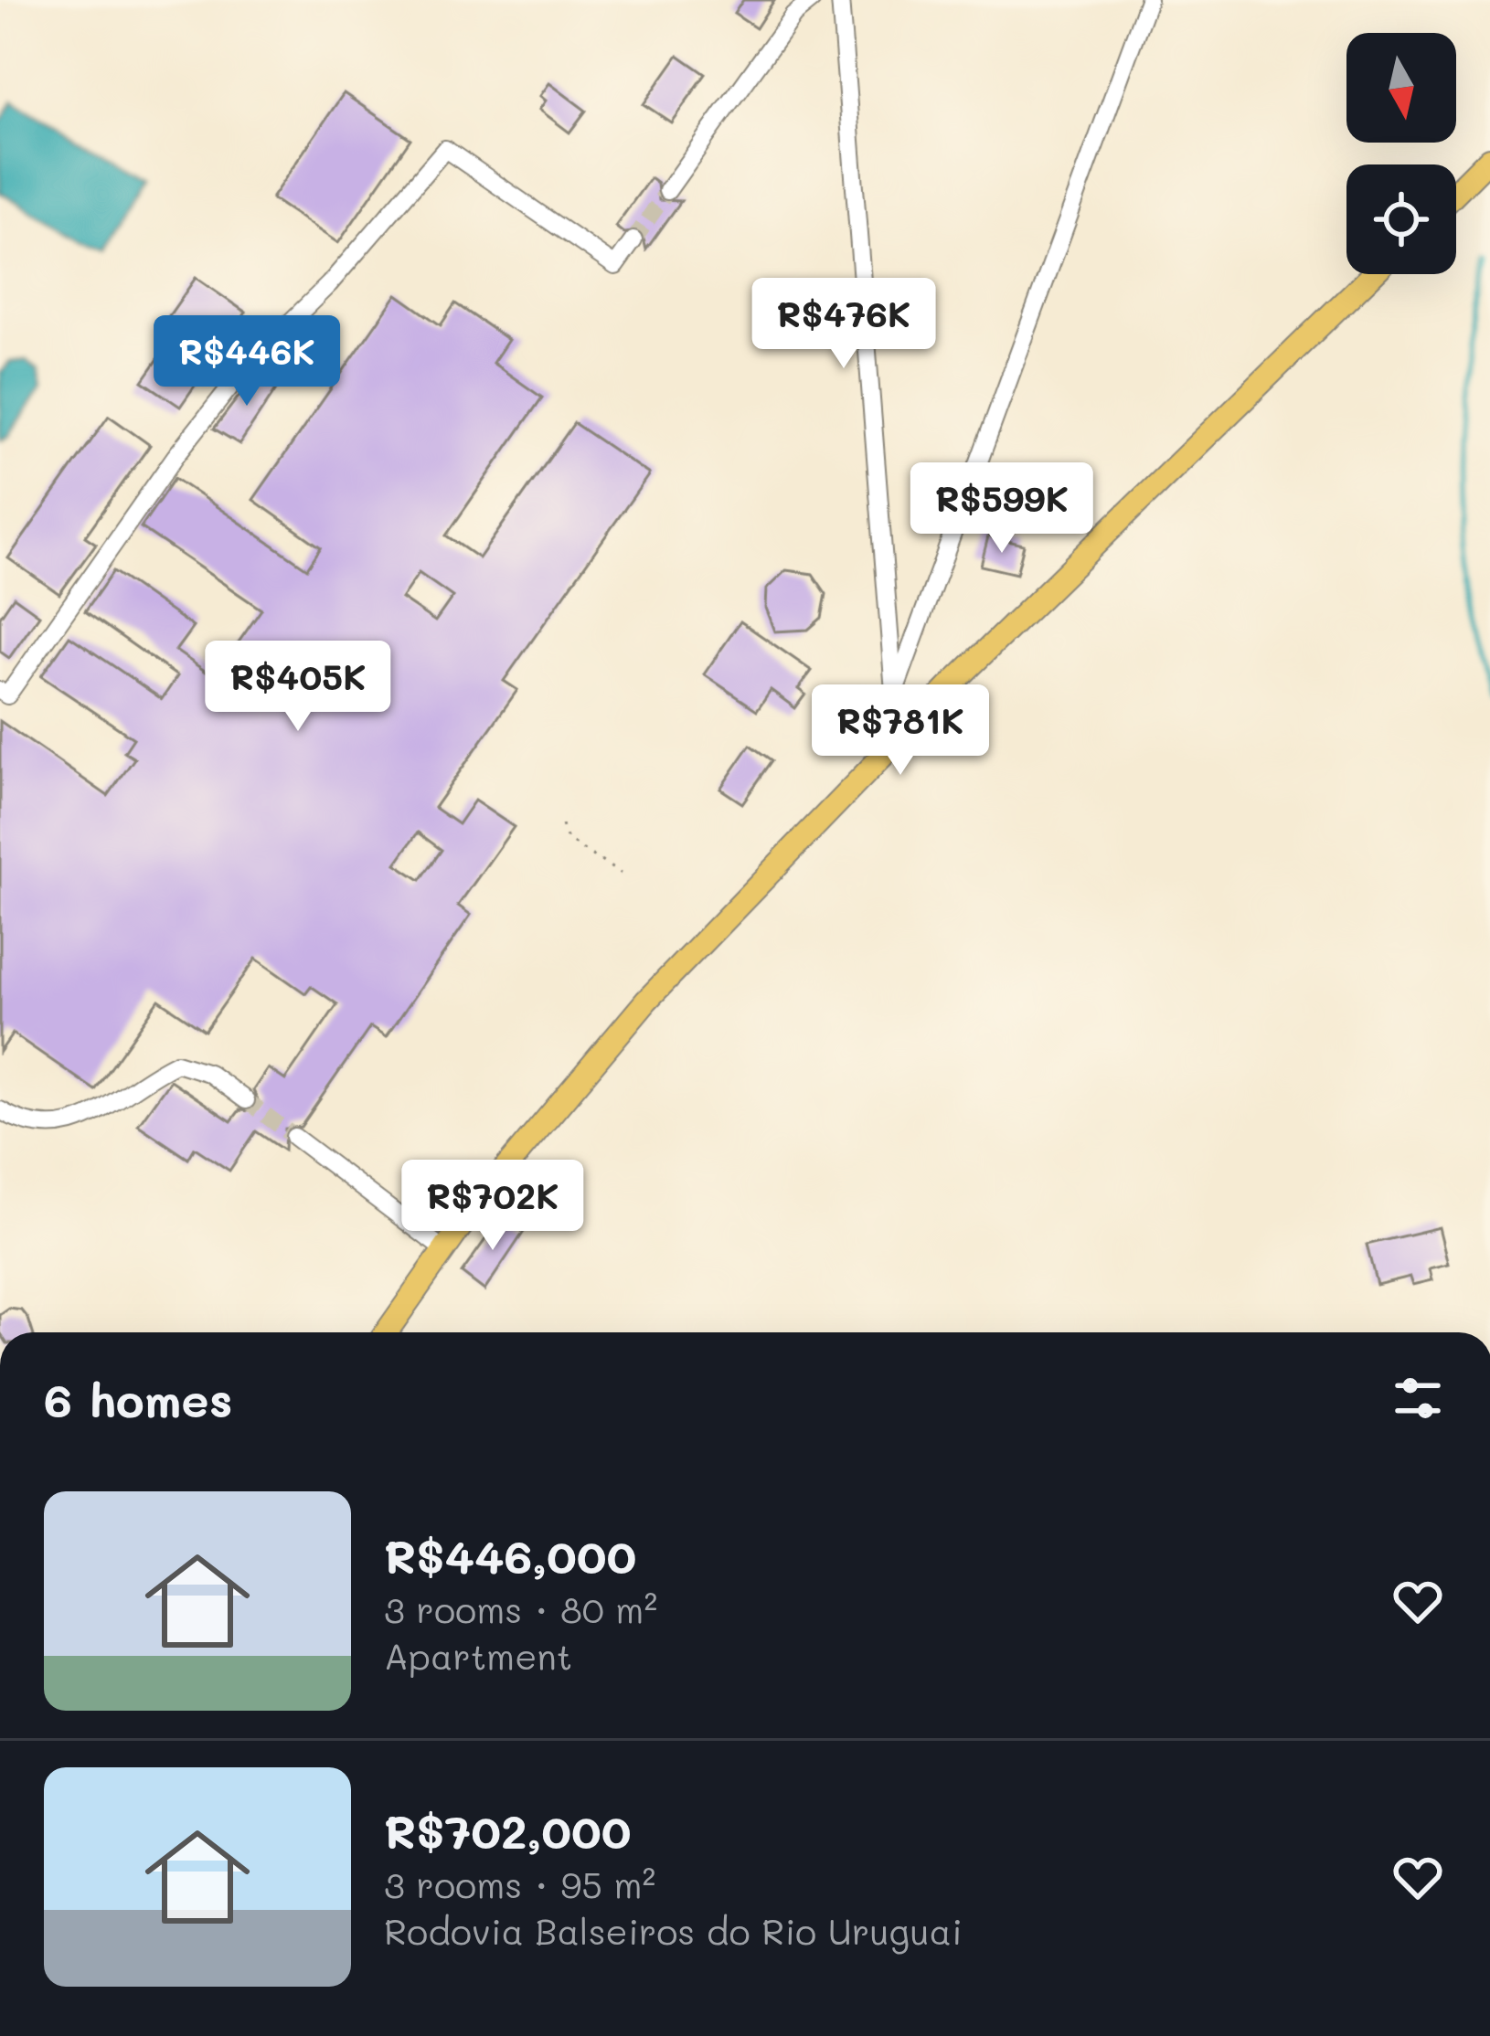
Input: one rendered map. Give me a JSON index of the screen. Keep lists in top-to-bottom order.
{
  "north": "bottom",
  "page": {
    "price": [
      "R$476K",
      "R$446K",
      "R$599K",
      "R$405K",
      "R$781K",
      "R$702K"
    ],
    "heading": "6 homes",
    "list": [
      {
        "name": "R$446,000",
        "note": "3 rooms · 80 m² · Apartment"
      },
      {
        "name": "R$702,000",
        "note": "3 rooms · 95 m² · Rodovia Balseiros do Rio Uruguai"
      }
    ]
  }
}
